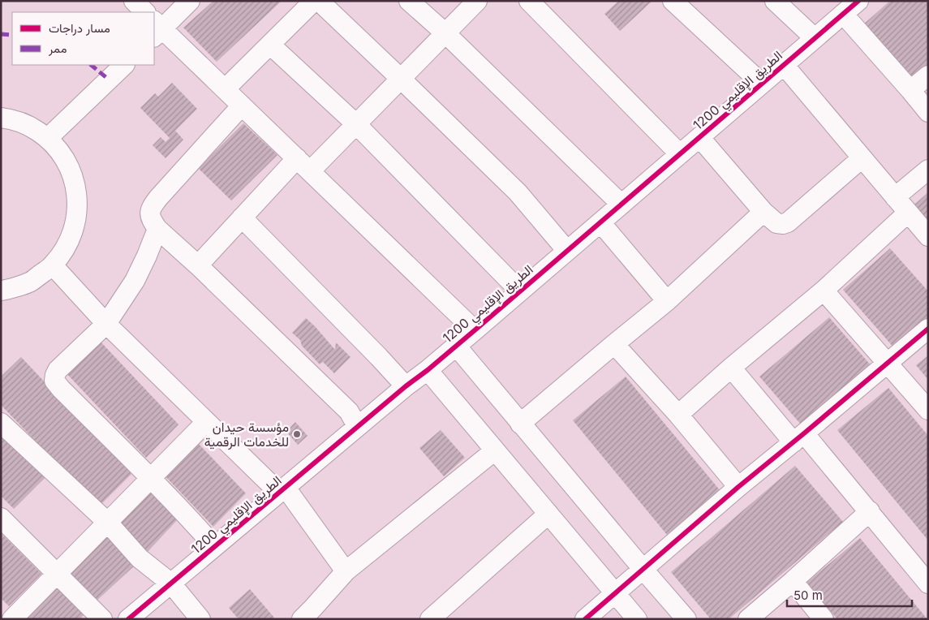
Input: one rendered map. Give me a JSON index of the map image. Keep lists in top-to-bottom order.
{
  "streets": {
    "street": ["الطريق الإقليمي 1200"]
  },
  "places": ["مؤسسة حيدان للخدمات الرقمية"],
  "legend": ["مسار دراجات", "ممر"],
  "scale_bar": "50 m"
}
